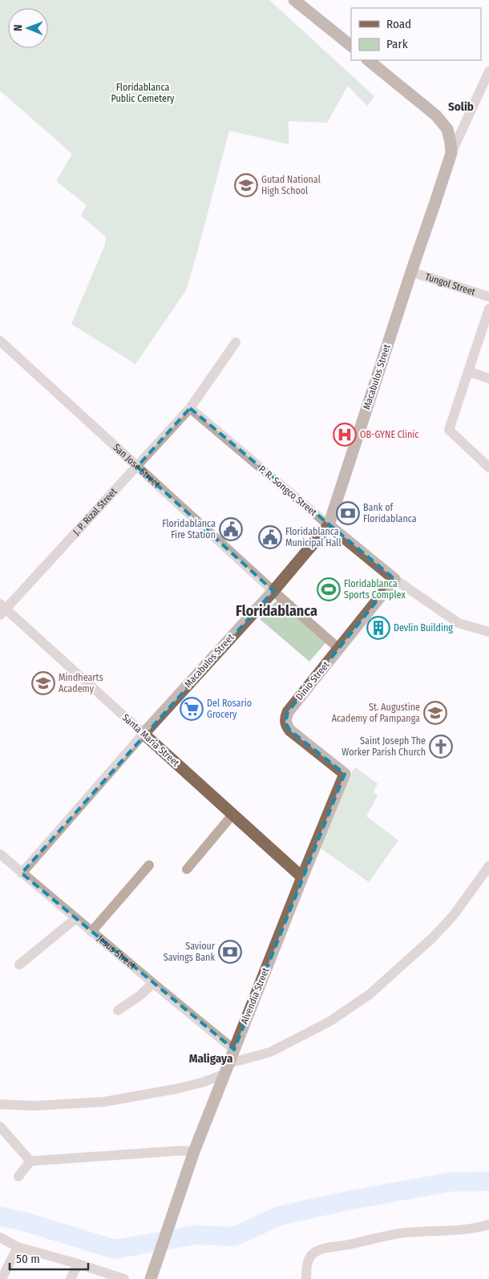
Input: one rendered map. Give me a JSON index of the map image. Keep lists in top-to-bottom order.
{
  "streets": {
    "main road": [
      "Macabulos Street",
      "P. R. Songco Street",
      "Dinio Street",
      "Santa Maria Street",
      "Alvendia Street"
    ],
    "street": [
      "Tungol Street",
      "San Jose Street",
      "J. P. Rizal Street",
      "Jesus Street"
    ]
  },
  "crossings": [
    ["Tungol Street", "Macabulos Street"],
    ["Macabulos Street", "San Jose Street"],
    ["Macabulos Street", "P. R. Songco Street"],
    ["Macabulos Street", "Santa Maria Street"],
    ["Macabulos Street", "Jesus Street"],
    ["San Jose Street", "J. P. Rizal Street"],
    ["San Jose Street", "Dinio Street"],
    ["P. R. Songco Street", "J. P. Rizal Street"],
    ["P. R. Songco Street", "Dinio Street"],
    ["J. P. Rizal Street", "Santa Maria Street"],
    ["Dinio Street", "Alvendia Street"],
    ["Santa Maria Street", "Alvendia Street"],
    ["Jesus Street", "Alvendia Street"]
  ],
  "districts": ["Solib", "Floridablanca", "Maligaya"],
  "parks": ["Floridablanca Public Cemetery"],
  "places": {
    "school or university": ["Gutad National High School", "Mindhearts Academy", "St. Augustine Academy of Pampanga"],
    "hospital": ["OB-GYNE Clinic"],
    "bank": ["Bank of Floridablanca", "Saviour Savings Bank"],
    "public building": ["Floridablanca Fire Station", "Floridablanca Municipal Hall"],
    "sports": ["Floridablanca Sports Complex"],
    "building": ["Devlin Building"],
    "supermarket": ["Del Rosario Grocery"],
    "church": ["Saint Joseph The Worker Parish Church"]
  },
  "legend": ["Road", "Park"],
  "scale_bar": "50 m",
  "north": "left"
}
